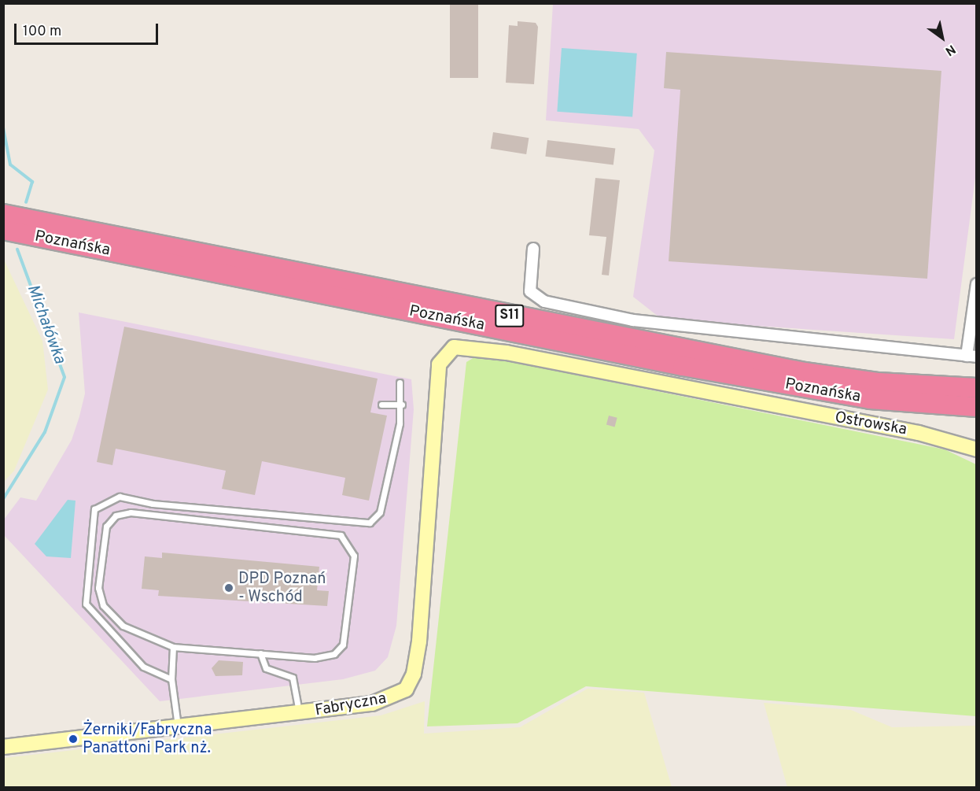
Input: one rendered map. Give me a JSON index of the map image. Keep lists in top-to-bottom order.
{
  "streets": {
    "highway": ["Poznańska", "S11"],
    "street": ["Ostrowska", "Fabryczna"]
  },
  "crossings": [
    ["Ostrowska", "Fabryczna"]
  ],
  "water": ["Michałówka"],
  "places": ["DPD Poznań - Wschód", "Żerniki/Fabryczna Panattoni Park nż."],
  "scale_bar": "100 m",
  "north": "bottom right"
}
